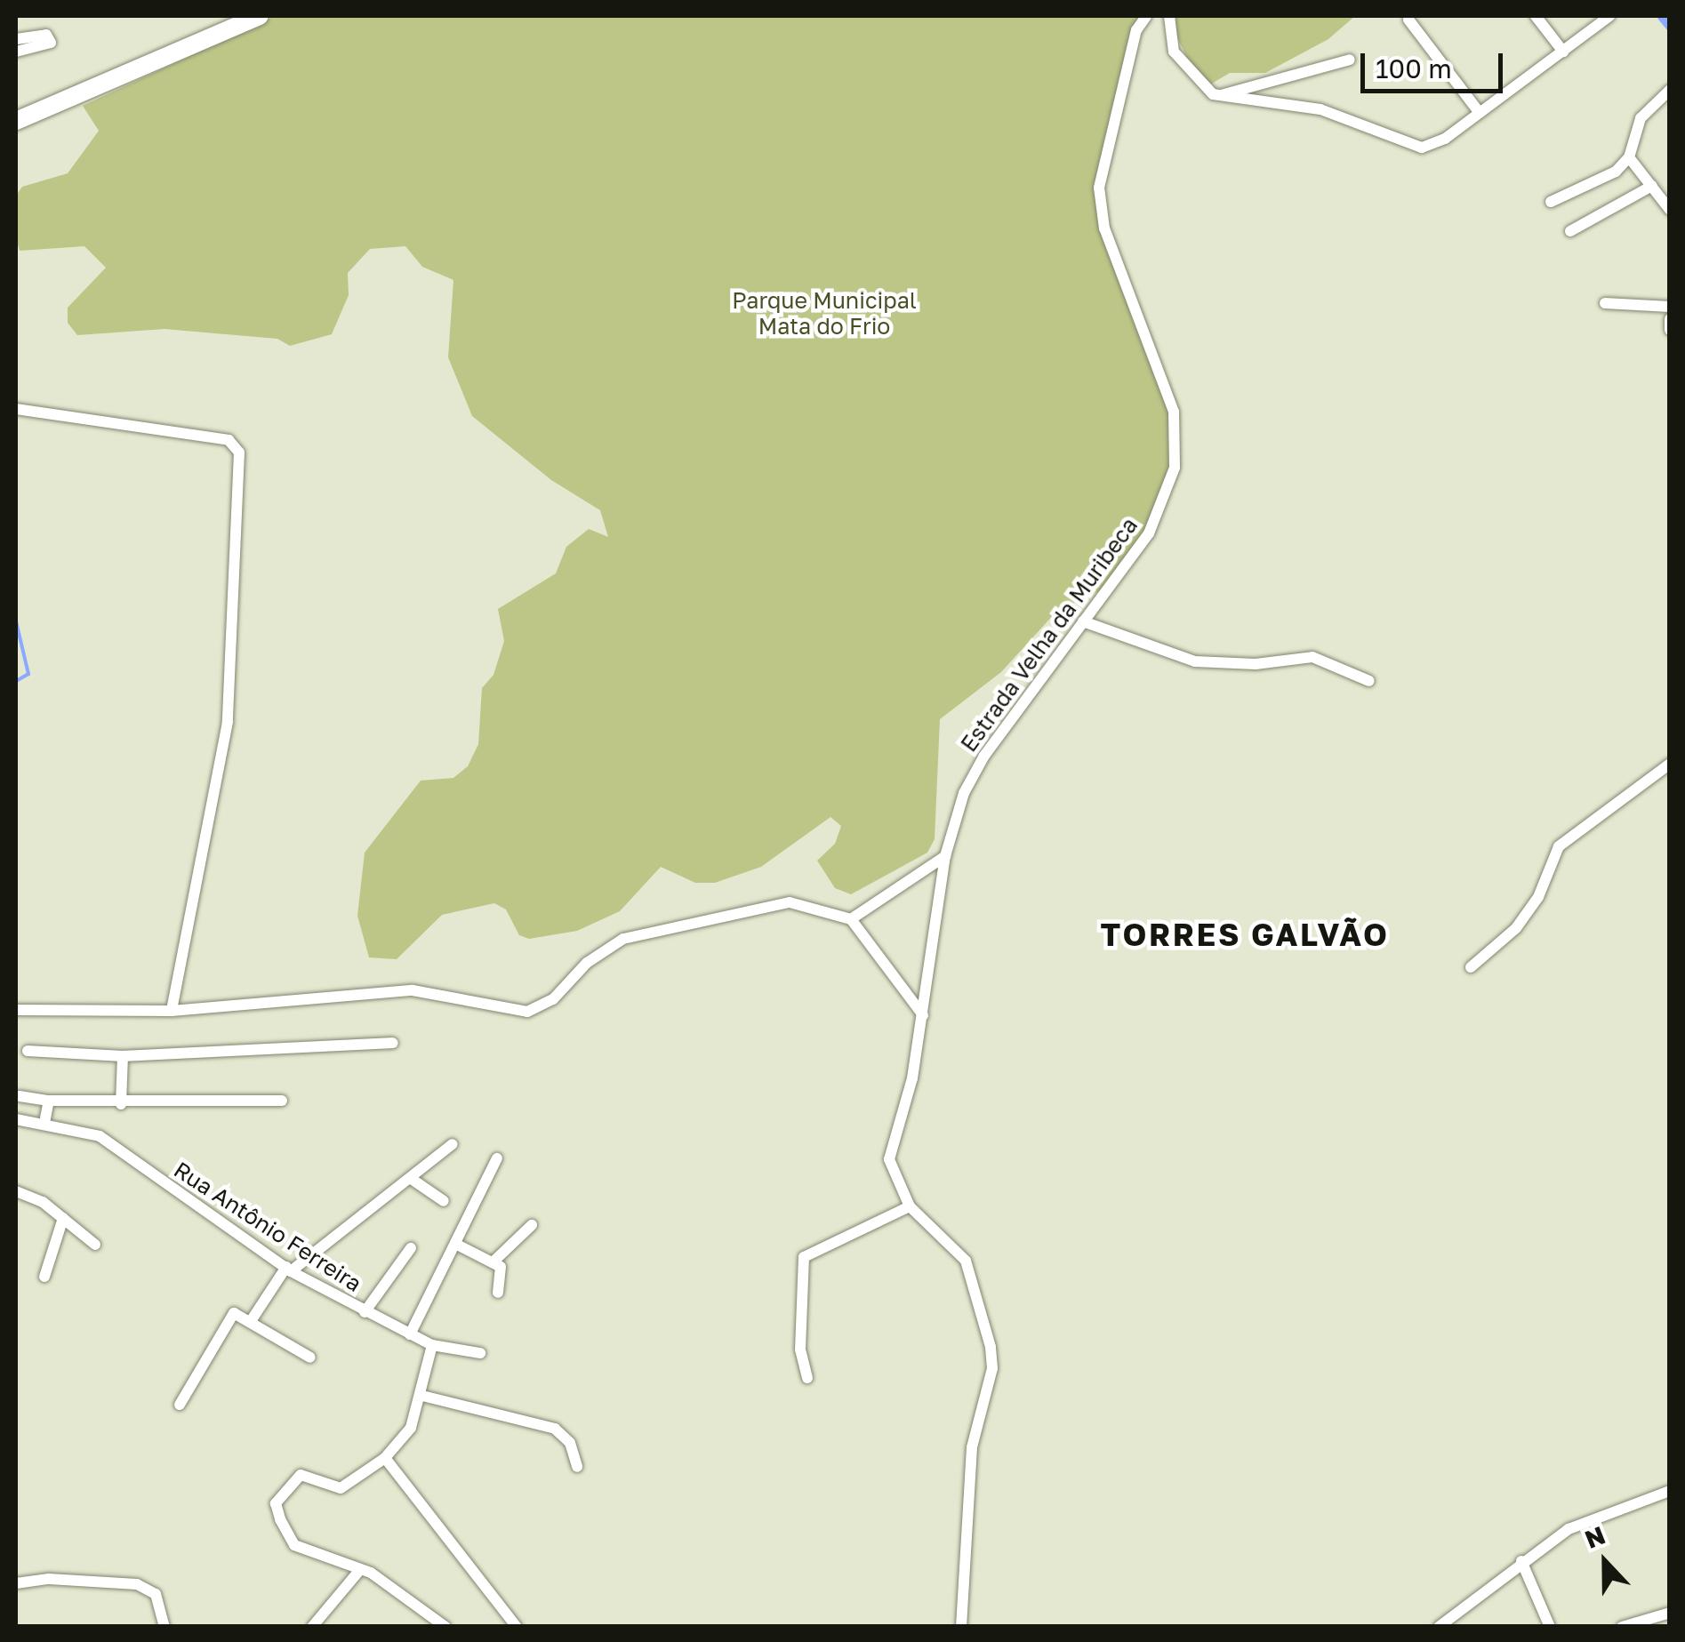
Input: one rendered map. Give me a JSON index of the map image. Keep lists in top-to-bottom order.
{
  "streets": {
    "street": ["Estrada Velha da Muribeca", "Rua Antônio Ferreira"]
  },
  "districts": ["TORRES GALVÃO"],
  "parks": ["Parque Municipal Mata do Frio"],
  "scale_bar": "100 m",
  "north": "top"
}
